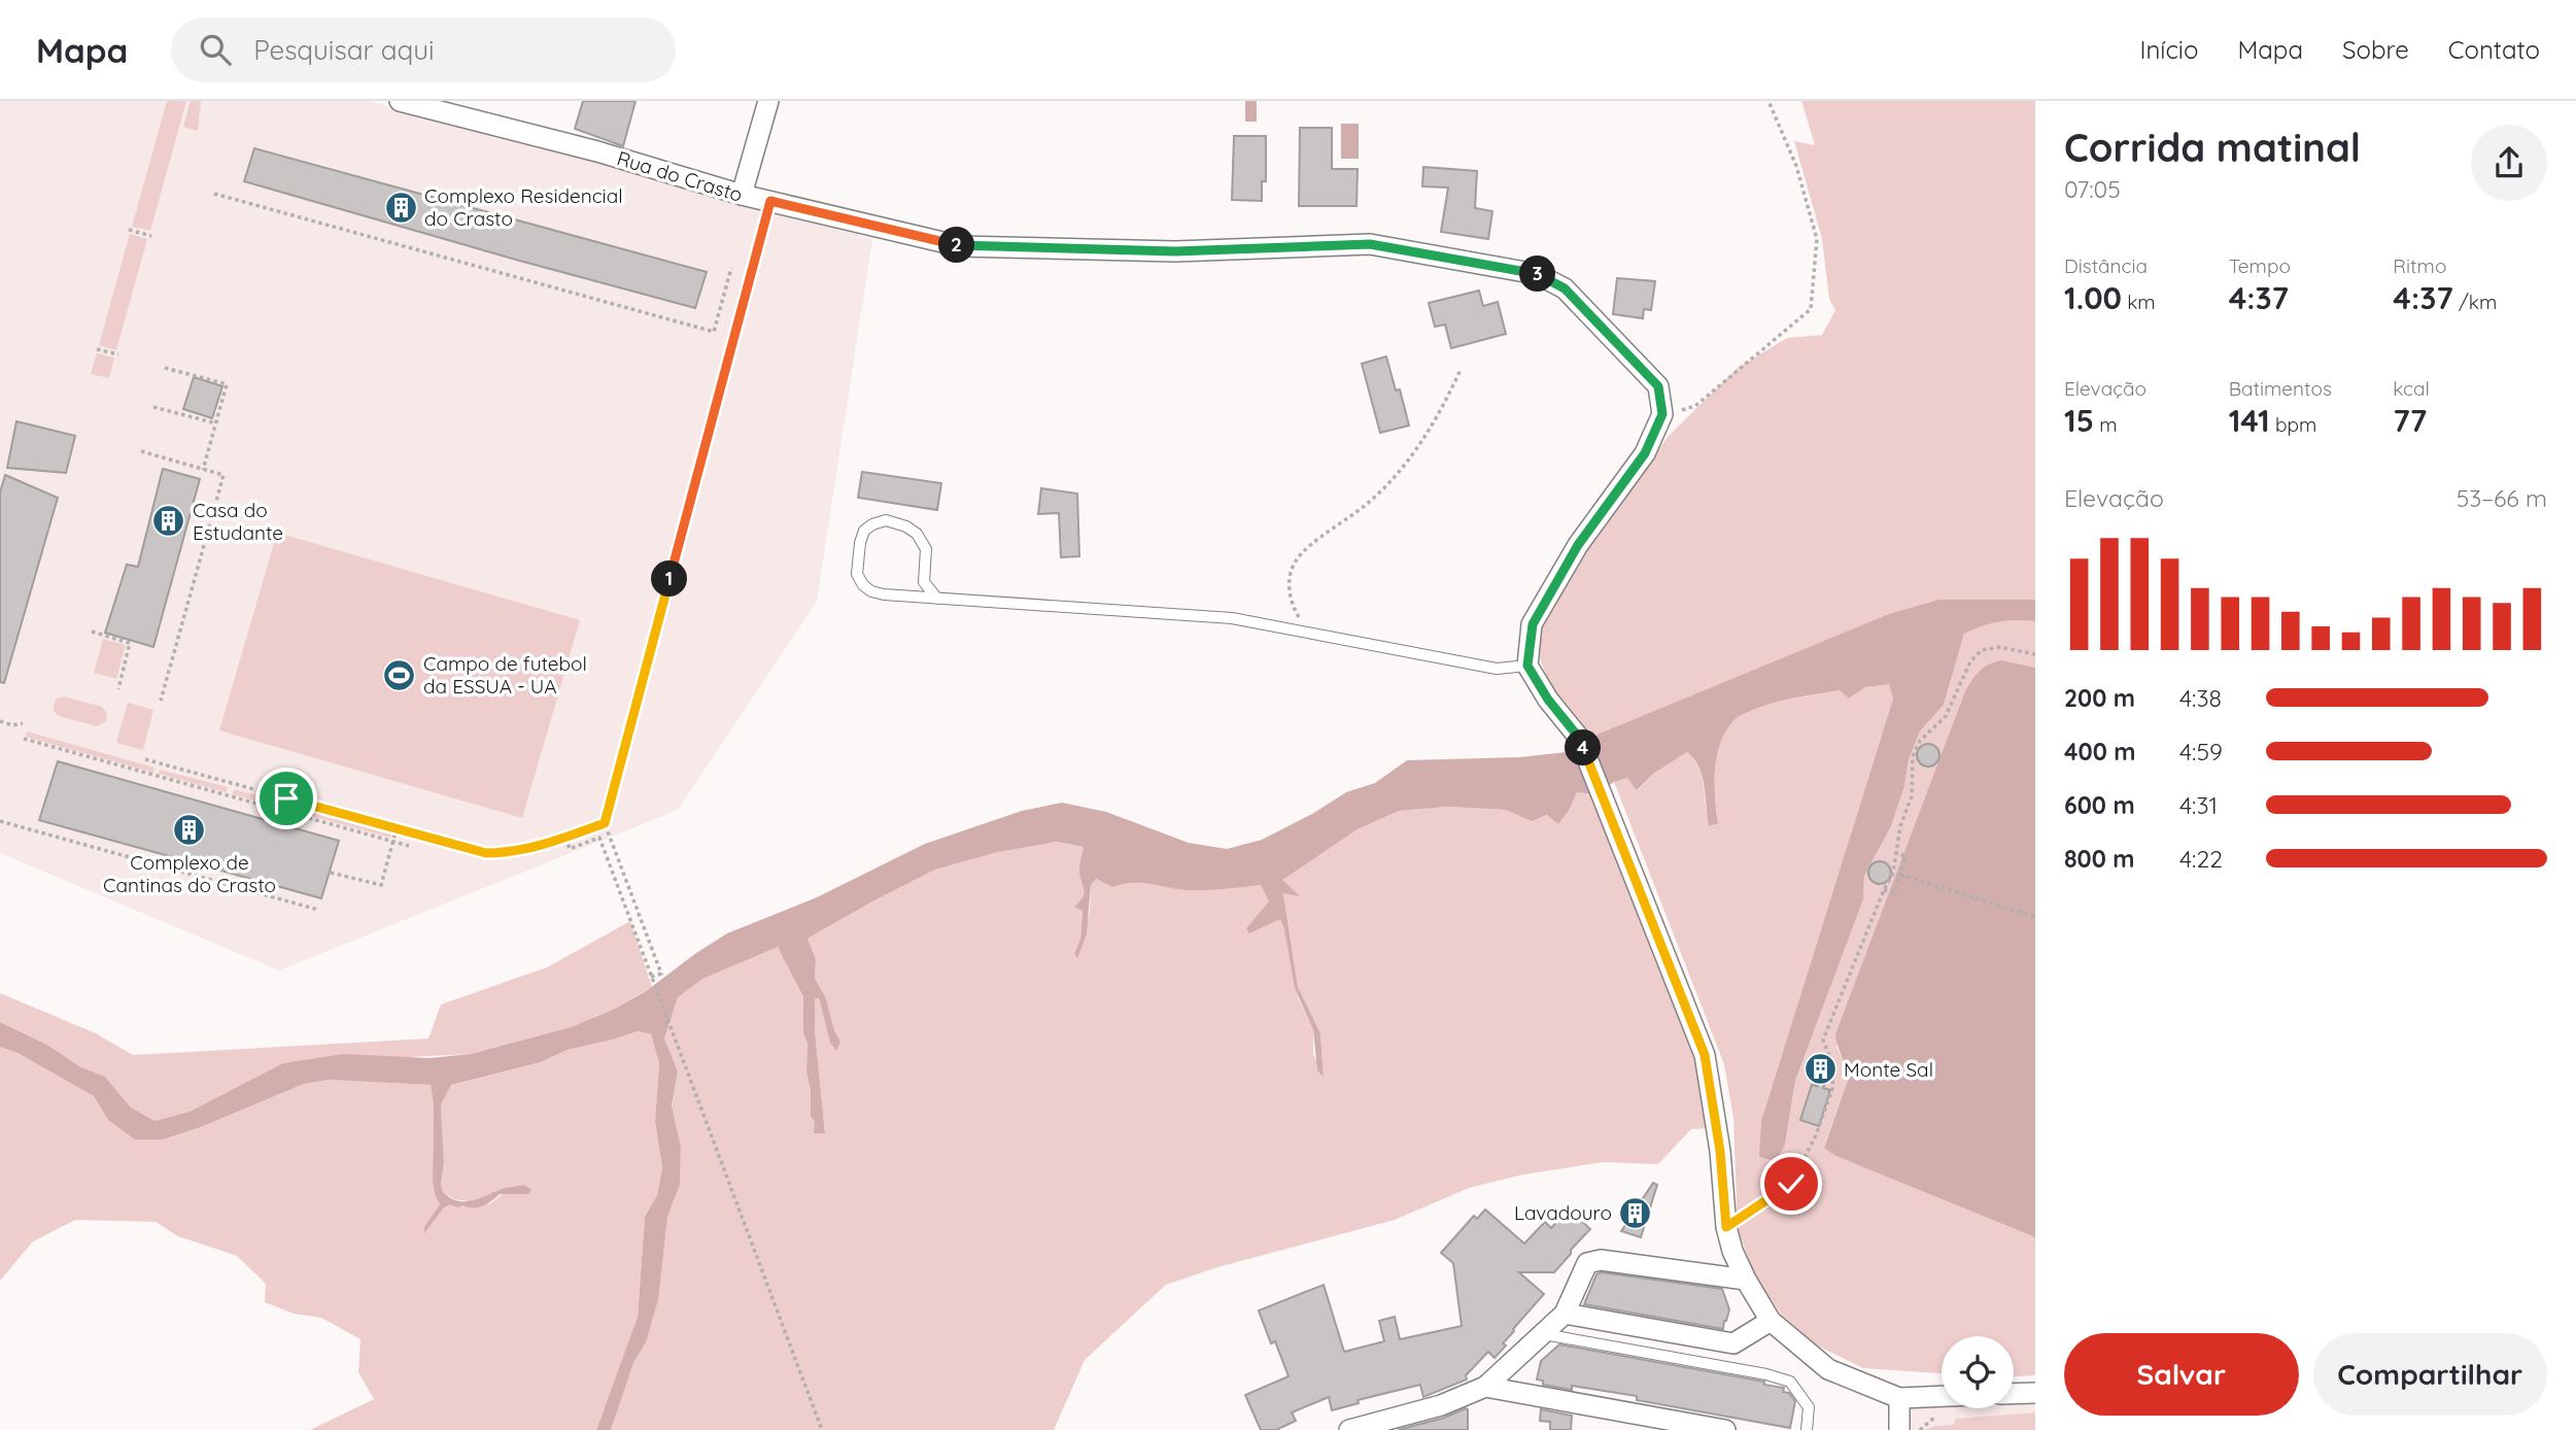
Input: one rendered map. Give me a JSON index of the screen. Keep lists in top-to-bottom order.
{
  "streets": {
    "street": ["Rua do Crasto"]
  },
  "places": {
    "building": [
      "Complexo Residencial do Crasto",
      "Casa do Estudante",
      "Complexo de Cantinas do Crasto",
      "Monte Sal",
      "Lavadouro"
    ],
    "sports": ["Campo de futebol da ESSUA - UA"]
  },
  "page": {
    "header": "Mapa",
    "search": "Pesquisar aqui",
    "nav": [
      "Início",
      "Mapa",
      "Sobre",
      "Contato"
    ],
    "heading": ["Corrida matinal", "07:05"],
    "stats": [
      ["Distância", "1.00 km"],
      ["Tempo", "4:37"],
      ["Ritmo", "4:37 /km"],
      ["Elevação", "15 m"],
      ["Batimentos", "141 bpm"],
      ["kcal", "77"]
    ],
    "pins": [
      "2",
      "3",
      "1",
      "4"
    ],
    "chart": ["Elevação", "53–66 m"],
    "list": [
      {
        "name": "200 m",
        "note": "4:38"
      },
      {
        "name": "400 m",
        "note": "4:59"
      },
      {
        "name": "600 m",
        "note": "4:31"
      },
      {
        "name": "800 m",
        "note": "4:22"
      }
    ],
    "buttons": ["Salvar", "Compartilhar"]
  }
}
